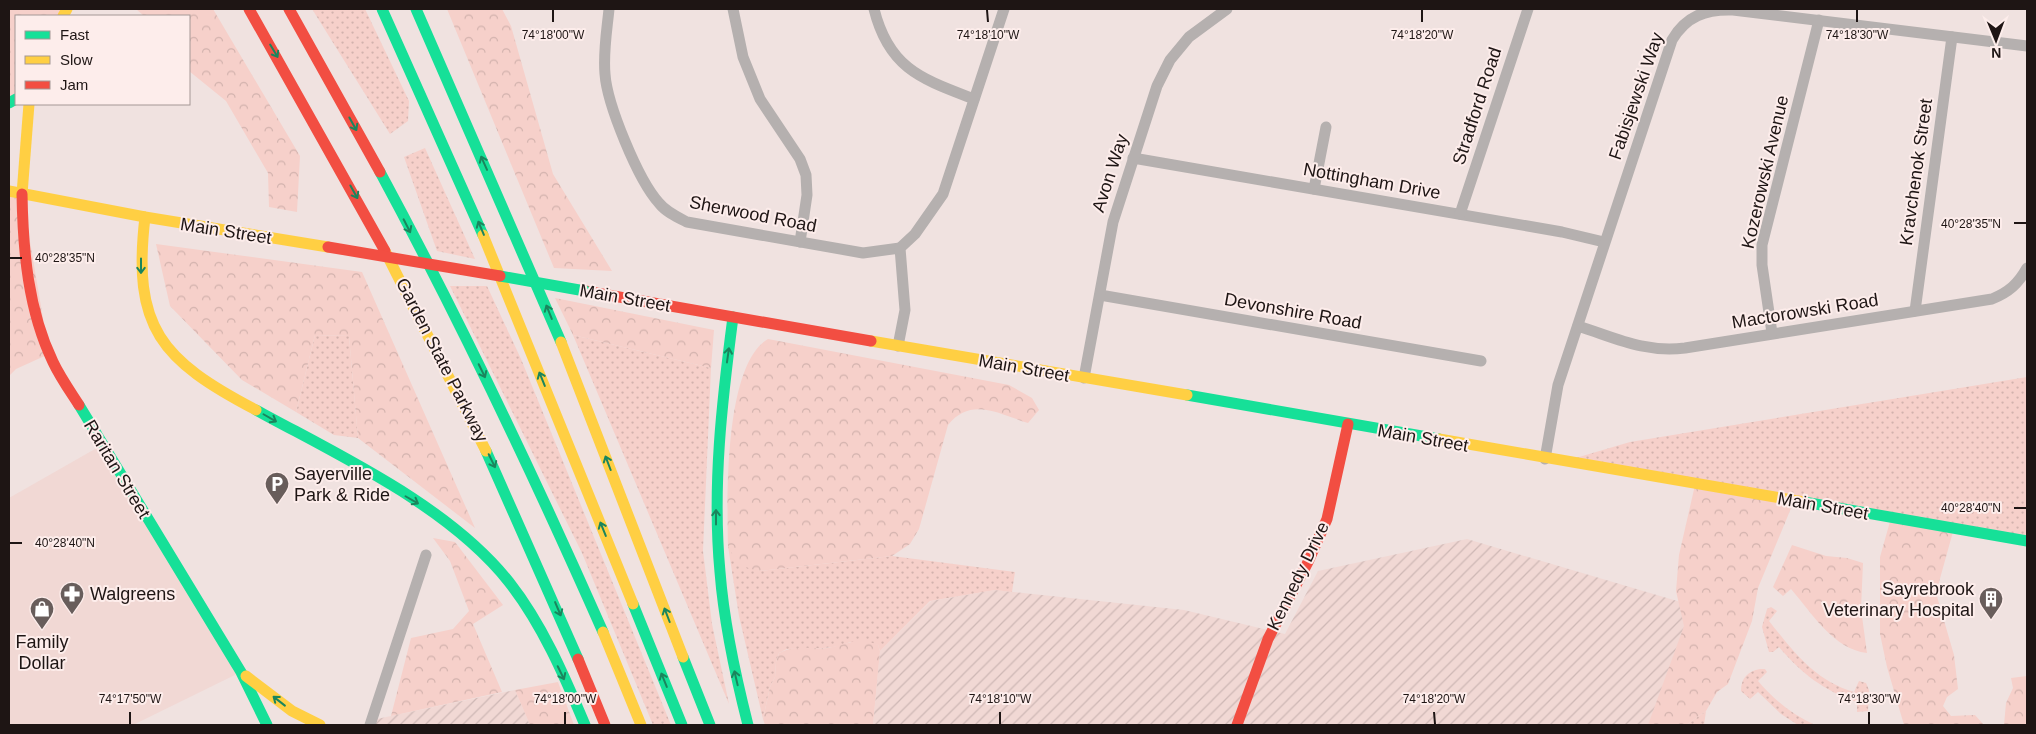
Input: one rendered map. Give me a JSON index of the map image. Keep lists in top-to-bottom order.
{
  "streets": {
    "main road": [
      "Main Street",
      "Garden State Parkway",
      "Raritan Street",
      "Kennedy Drive"
    ],
    "street": [
      "Fabisjewski Way",
      "Stradford Road",
      "Kozerowski Avenue",
      "Kravchenok Street",
      "Avon Way",
      "Nottingham Drive",
      "Sherwood Road",
      "Devonshire Road",
      "Mactorowski Road"
    ]
  },
  "crossings": [
    ["Fabisjewski Way", "Kozerowski Avenue"],
    ["Fabisjewski Way", "Kravchenok Street"],
    ["Fabisjewski Way", "Nottingham Drive"],
    ["Fabisjewski Way", "Main Street"],
    ["Fabisjewski Way", "Mactorowski Road"],
    ["Stradford Road", "Nottingham Drive"],
    ["Kozerowski Avenue", "Mactorowski Road"],
    ["Kravchenok Street", "Mactorowski Road"],
    ["Avon Way", "Nottingham Drive"],
    ["Avon Way", "Main Street"],
    ["Avon Way", "Devonshire Road"],
    ["Main Street", "Raritan Street"],
    ["Main Street", "Kennedy Drive"]
  ],
  "places": {
    "parking": ["Sayerville Park & Ride"],
    "pharmacy": ["Walgreens"],
    "building": ["Sayrebrook Veterinary Hospital"],
    "shop": ["Family Dollar"]
  },
  "legend": ["Fast", "Slow", "Jam"],
  "north": "bottom",
  "coordinates": [
    "74°18'00\"W",
    "74°18'10\"W",
    "74°18'20\"W",
    "74°18'30\"W",
    "40°28'35\"N",
    "40°28'40\"N",
    "74°17'50\"W"
  ]
}
